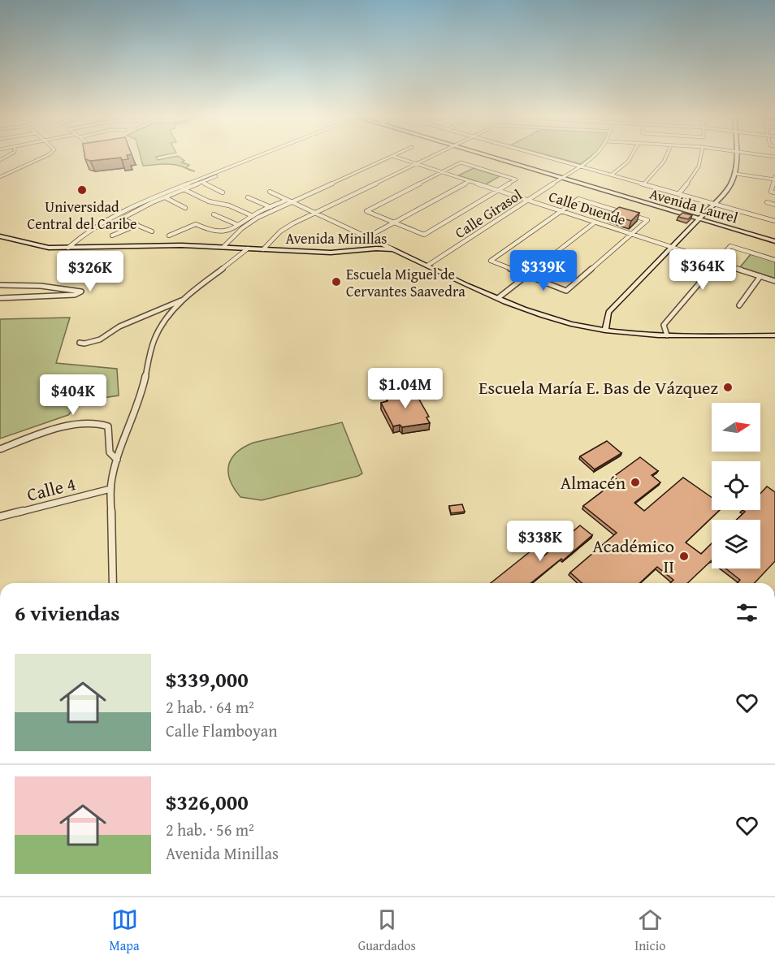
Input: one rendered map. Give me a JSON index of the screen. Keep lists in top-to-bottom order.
{
  "streets": {
    "street": [
      "Avenida Laurel",
      "Calle Duende",
      "Calle Girasol",
      "Avenida Minillas",
      "Calle 4"
    ]
  },
  "crossings": [
    ["Avenida Laurel", "Calle Girasol"],
    ["Calle Duende", "Calle Girasol"],
    ["Calle Girasol", "Avenida Minillas"]
  ],
  "places": [
    "Universidad Central del Caribe",
    "Escuela Miguel de Cervantes Saavedra",
    "Escuela María E. Bas de Vázquez",
    "Almacén",
    "Académico II"
  ],
  "north": "right",
  "page": {
    "price": [
      "$364K",
      "$339K",
      "$326K",
      "$1.04M",
      "$404K",
      "$338K"
    ],
    "heading": "6 viviendas",
    "list": [
      {
        "name": "$339,000",
        "note": "2 hab. · 64 m² · Calle Flamboyan"
      },
      {
        "name": "$326,000",
        "note": "2 hab. · 56 m² · Avenida Minillas"
      }
    ],
    "tabs": ["Mapa", "Guardados", "Inicio"]
  }
}
